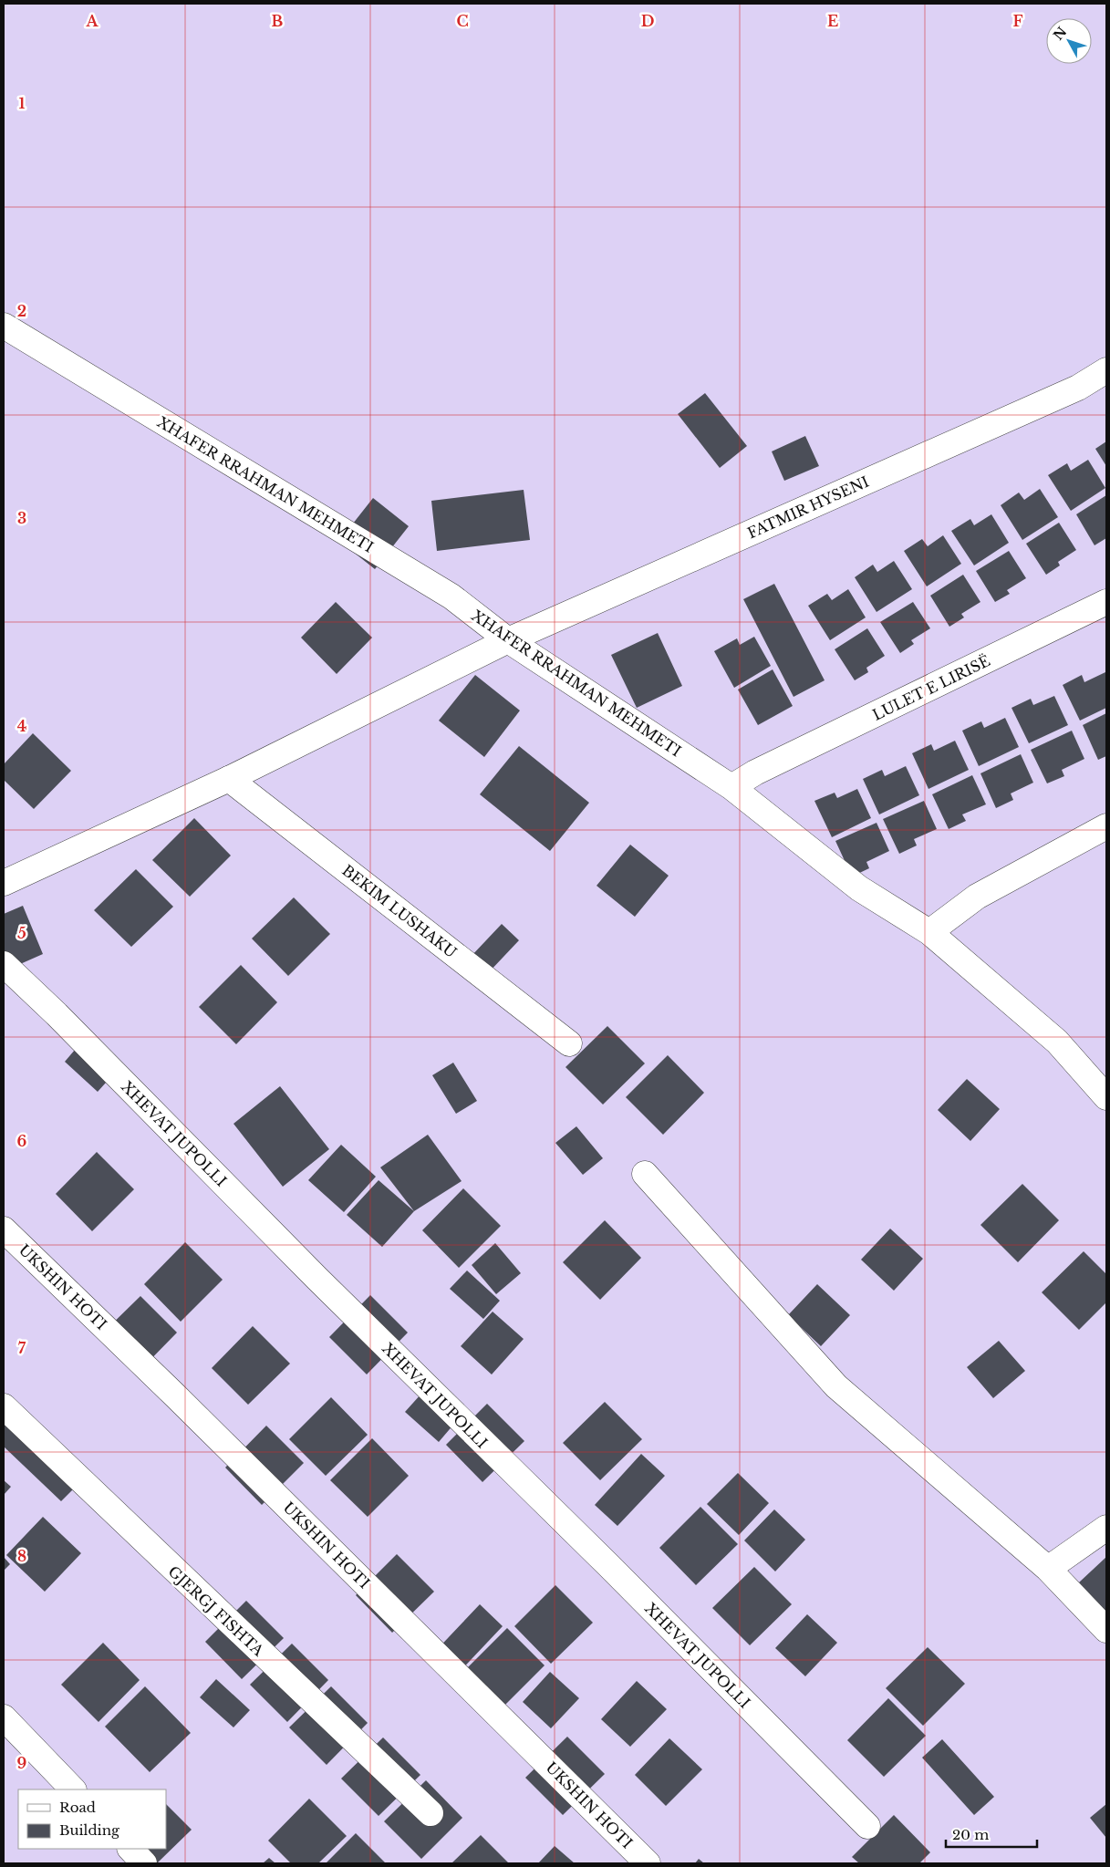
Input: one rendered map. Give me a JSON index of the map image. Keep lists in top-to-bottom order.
{
  "streets": {
    "street": [
      "XHAFER RRAHMAN MEHMETI",
      "FATMIR HYSENI",
      "LULET E LIRISË",
      "BEKIM LUSHAKU",
      "XHEVAT JUPOLLI",
      "UKSHIN HOTI",
      "GJERGJ FISHTA"
    ]
  },
  "crossings": [
    ["XHAFER RRAHMAN MEHMETI", "FATMIR HYSENI"],
    ["XHAFER RRAHMAN MEHMETI", "LULET E LIRISË"]
  ],
  "legend": ["Road", "Building"],
  "scale_bar": "20 m",
  "north": "top left",
  "grid": {
    "columns": [
      "A",
      "B",
      "C",
      "D",
      "E",
      "F"
    ],
    "rows": [
      "1",
      "2",
      "3",
      "4",
      "5",
      "6",
      "7",
      "8",
      "9"
    ]
  }
}
